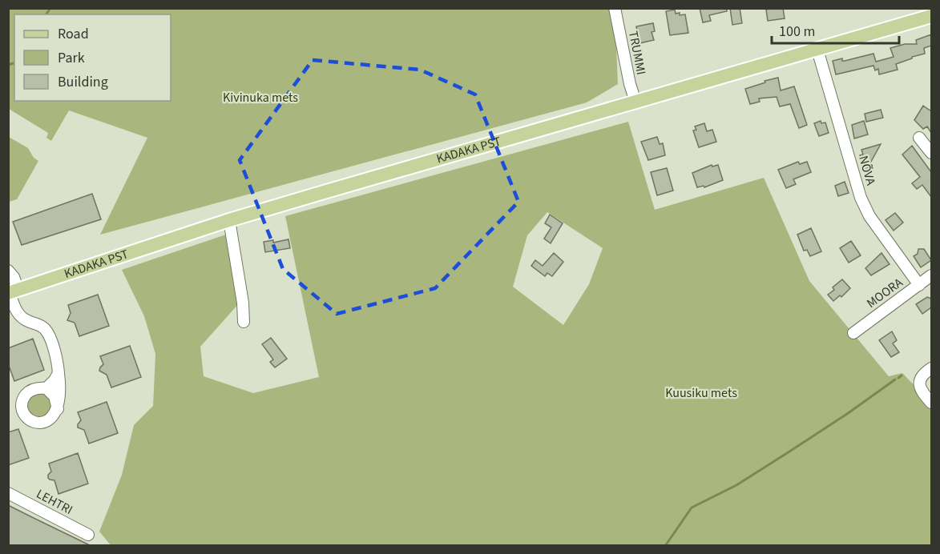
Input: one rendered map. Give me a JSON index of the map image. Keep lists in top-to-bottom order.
{
  "streets": {
    "main road": ["KADAKA PST"],
    "street": [
      "TRUMMI",
      "NÕVA",
      "MOORA",
      "LEHTRI"
    ]
  },
  "crossings": [
    ["TRUMMI", "KADAKA PST"],
    ["KADAKA PST", "NÕVA"],
    ["NÕVA", "MOORA"]
  ],
  "parks": ["Kivinuka mets", "Kuusiku mets"],
  "legend": ["Road", "Park", "Building"],
  "scale_bar": "100 m"
}
